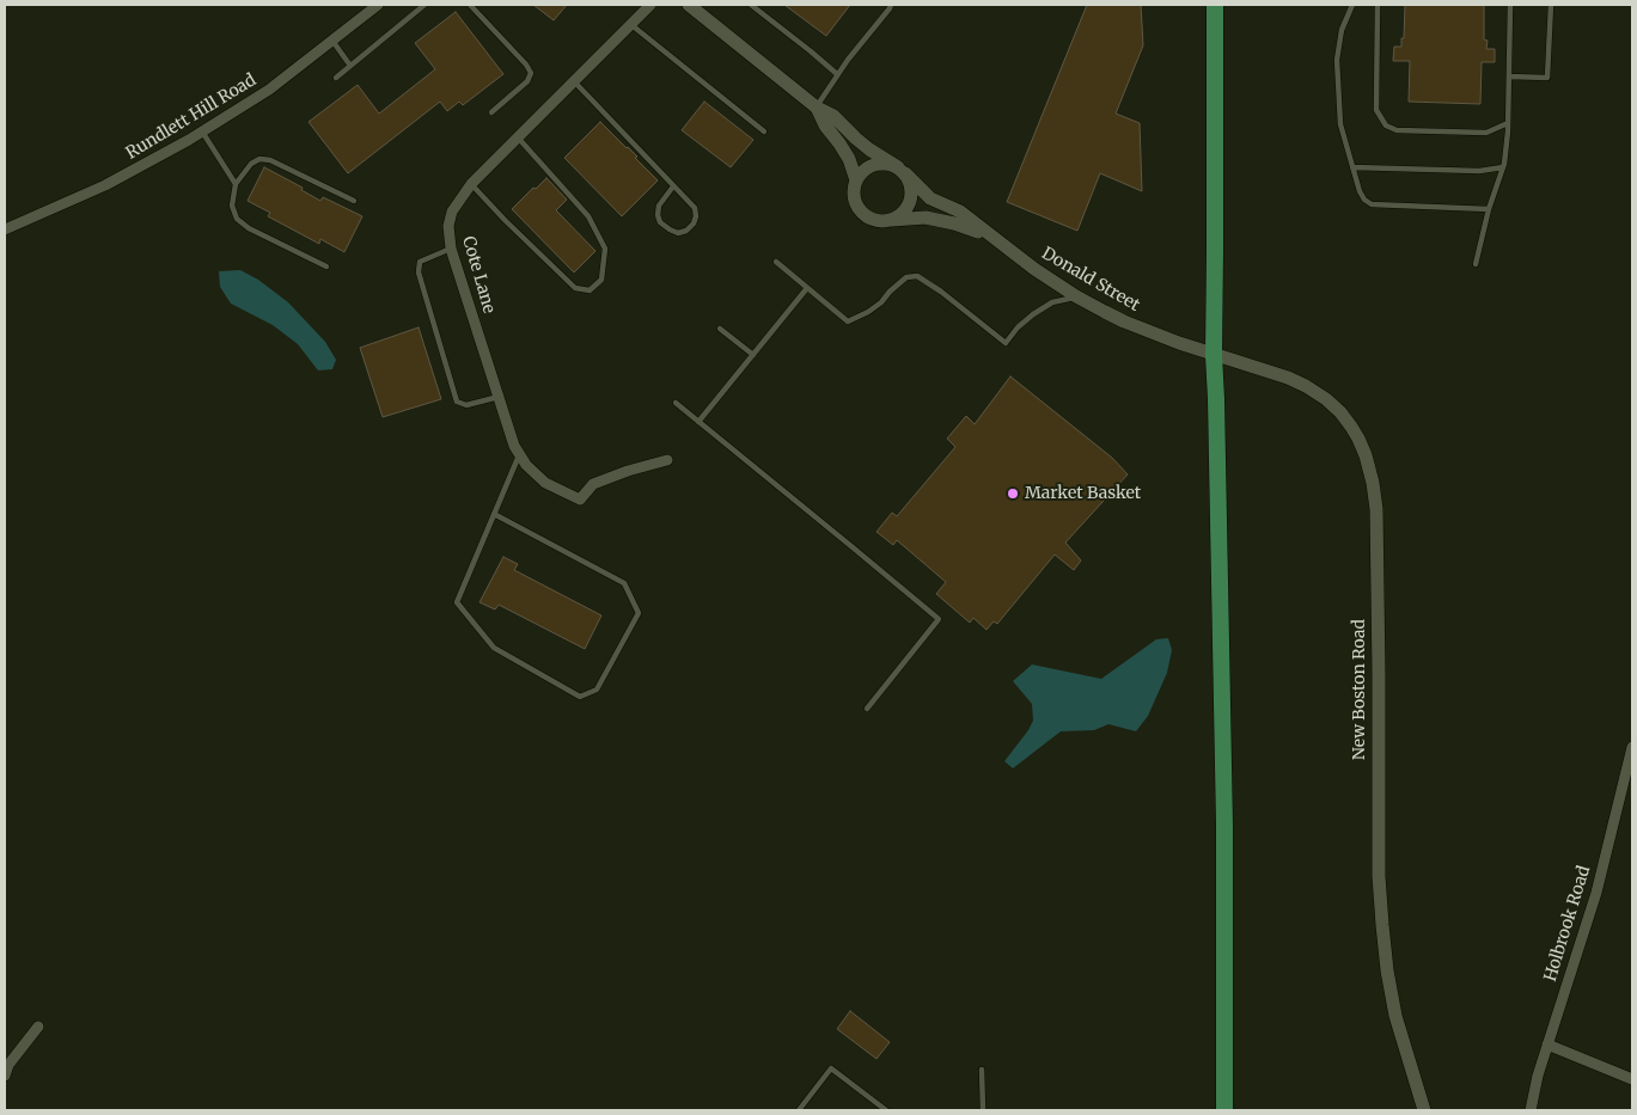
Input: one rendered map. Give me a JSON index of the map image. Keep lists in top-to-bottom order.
{
  "streets": {
    "street": [
      "Rundlett Hill Road",
      "Cote Lane",
      "Donald Street",
      "New Boston Road",
      "Holbrook Road"
    ]
  },
  "crossings": [
    ["Donald Street", "New Boston Road"]
  ],
  "places": ["Market Basket"]
}
